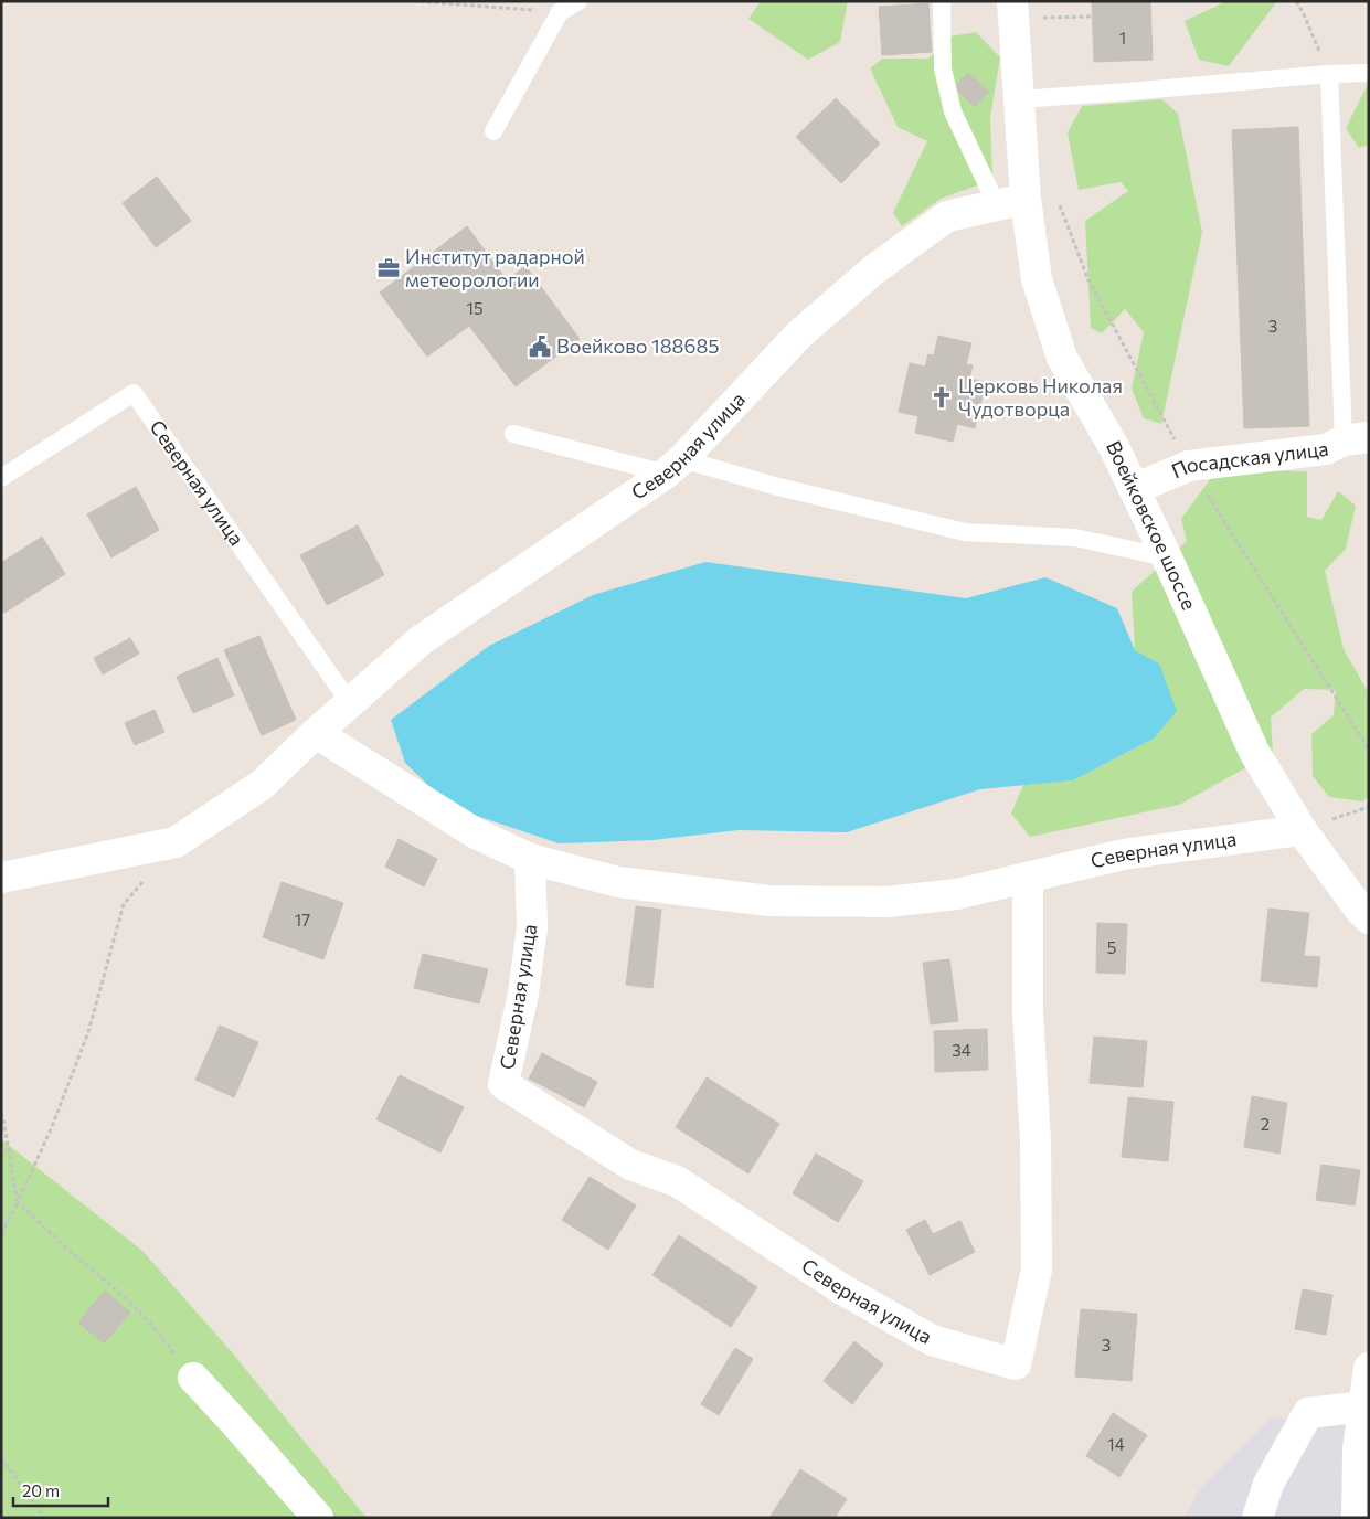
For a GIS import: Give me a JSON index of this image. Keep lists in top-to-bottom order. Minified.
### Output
{"streets":{"street":["Северная улица","Посадская улица","Воейковское шоссе"]},"crossings":[["Северная улица","Воейковское шоссе"],["Посадская улица","Воейковское шоссе"]],"places":{"office":["Институт радарной метеорологии"],"public building":["Воейково 188685"],"church":["Церковь Николая Чудотворца"]},"house_numbers":["1","15","3","17","5","34","2","3","14"],"scale_bar":"20 m"}
